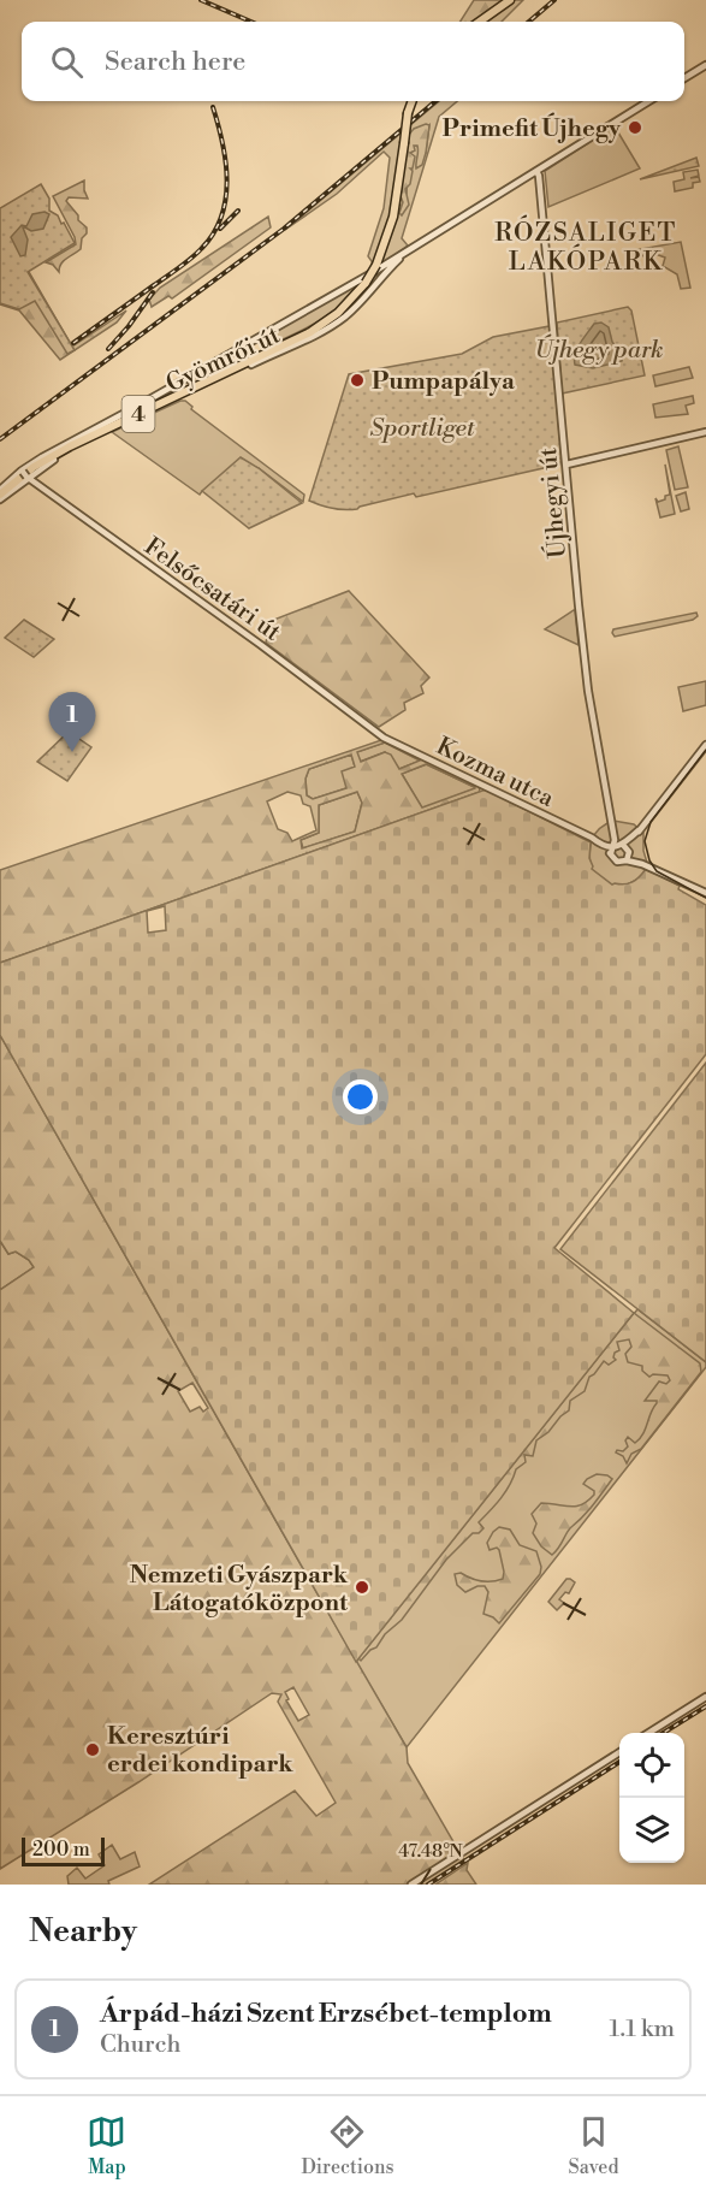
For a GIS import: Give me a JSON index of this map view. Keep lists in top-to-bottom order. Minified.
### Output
{"streets":{"main road":["4"],"street":["Gyömrői út","Újhegyi út","Felsőcsatári út","Kozma utca"]},"crossings":[["Gyömrői út","4"],["Gyömrői út","Újhegyi út"],["Gyömrői út","Felsőcsatári út"],["Újhegyi út","Kozma utca"],["Felsőcsatári út","Kozma utca"]],"districts":["RÓZSALIGET LAKÓPARK"],"parks":["Újhegy park","Sportliget"],"places":["Primefit Újhegy","Pumpapálya","Nemzeti Gyászpark Látogatóközpont","Keresztúri erdei kondipark"],"scale_bar":"200 m","page":{"search":"Search here","pins":"1","scale":"200 m","heading":"Nearby","list":[{"mark":"1","name":"Árpád-házi Szent Erzsébet-templom","note":"Church","value":"1.1 km"}],"nav":["Map","Directions","Saved"]},"coordinates":["47.48°N"]}
